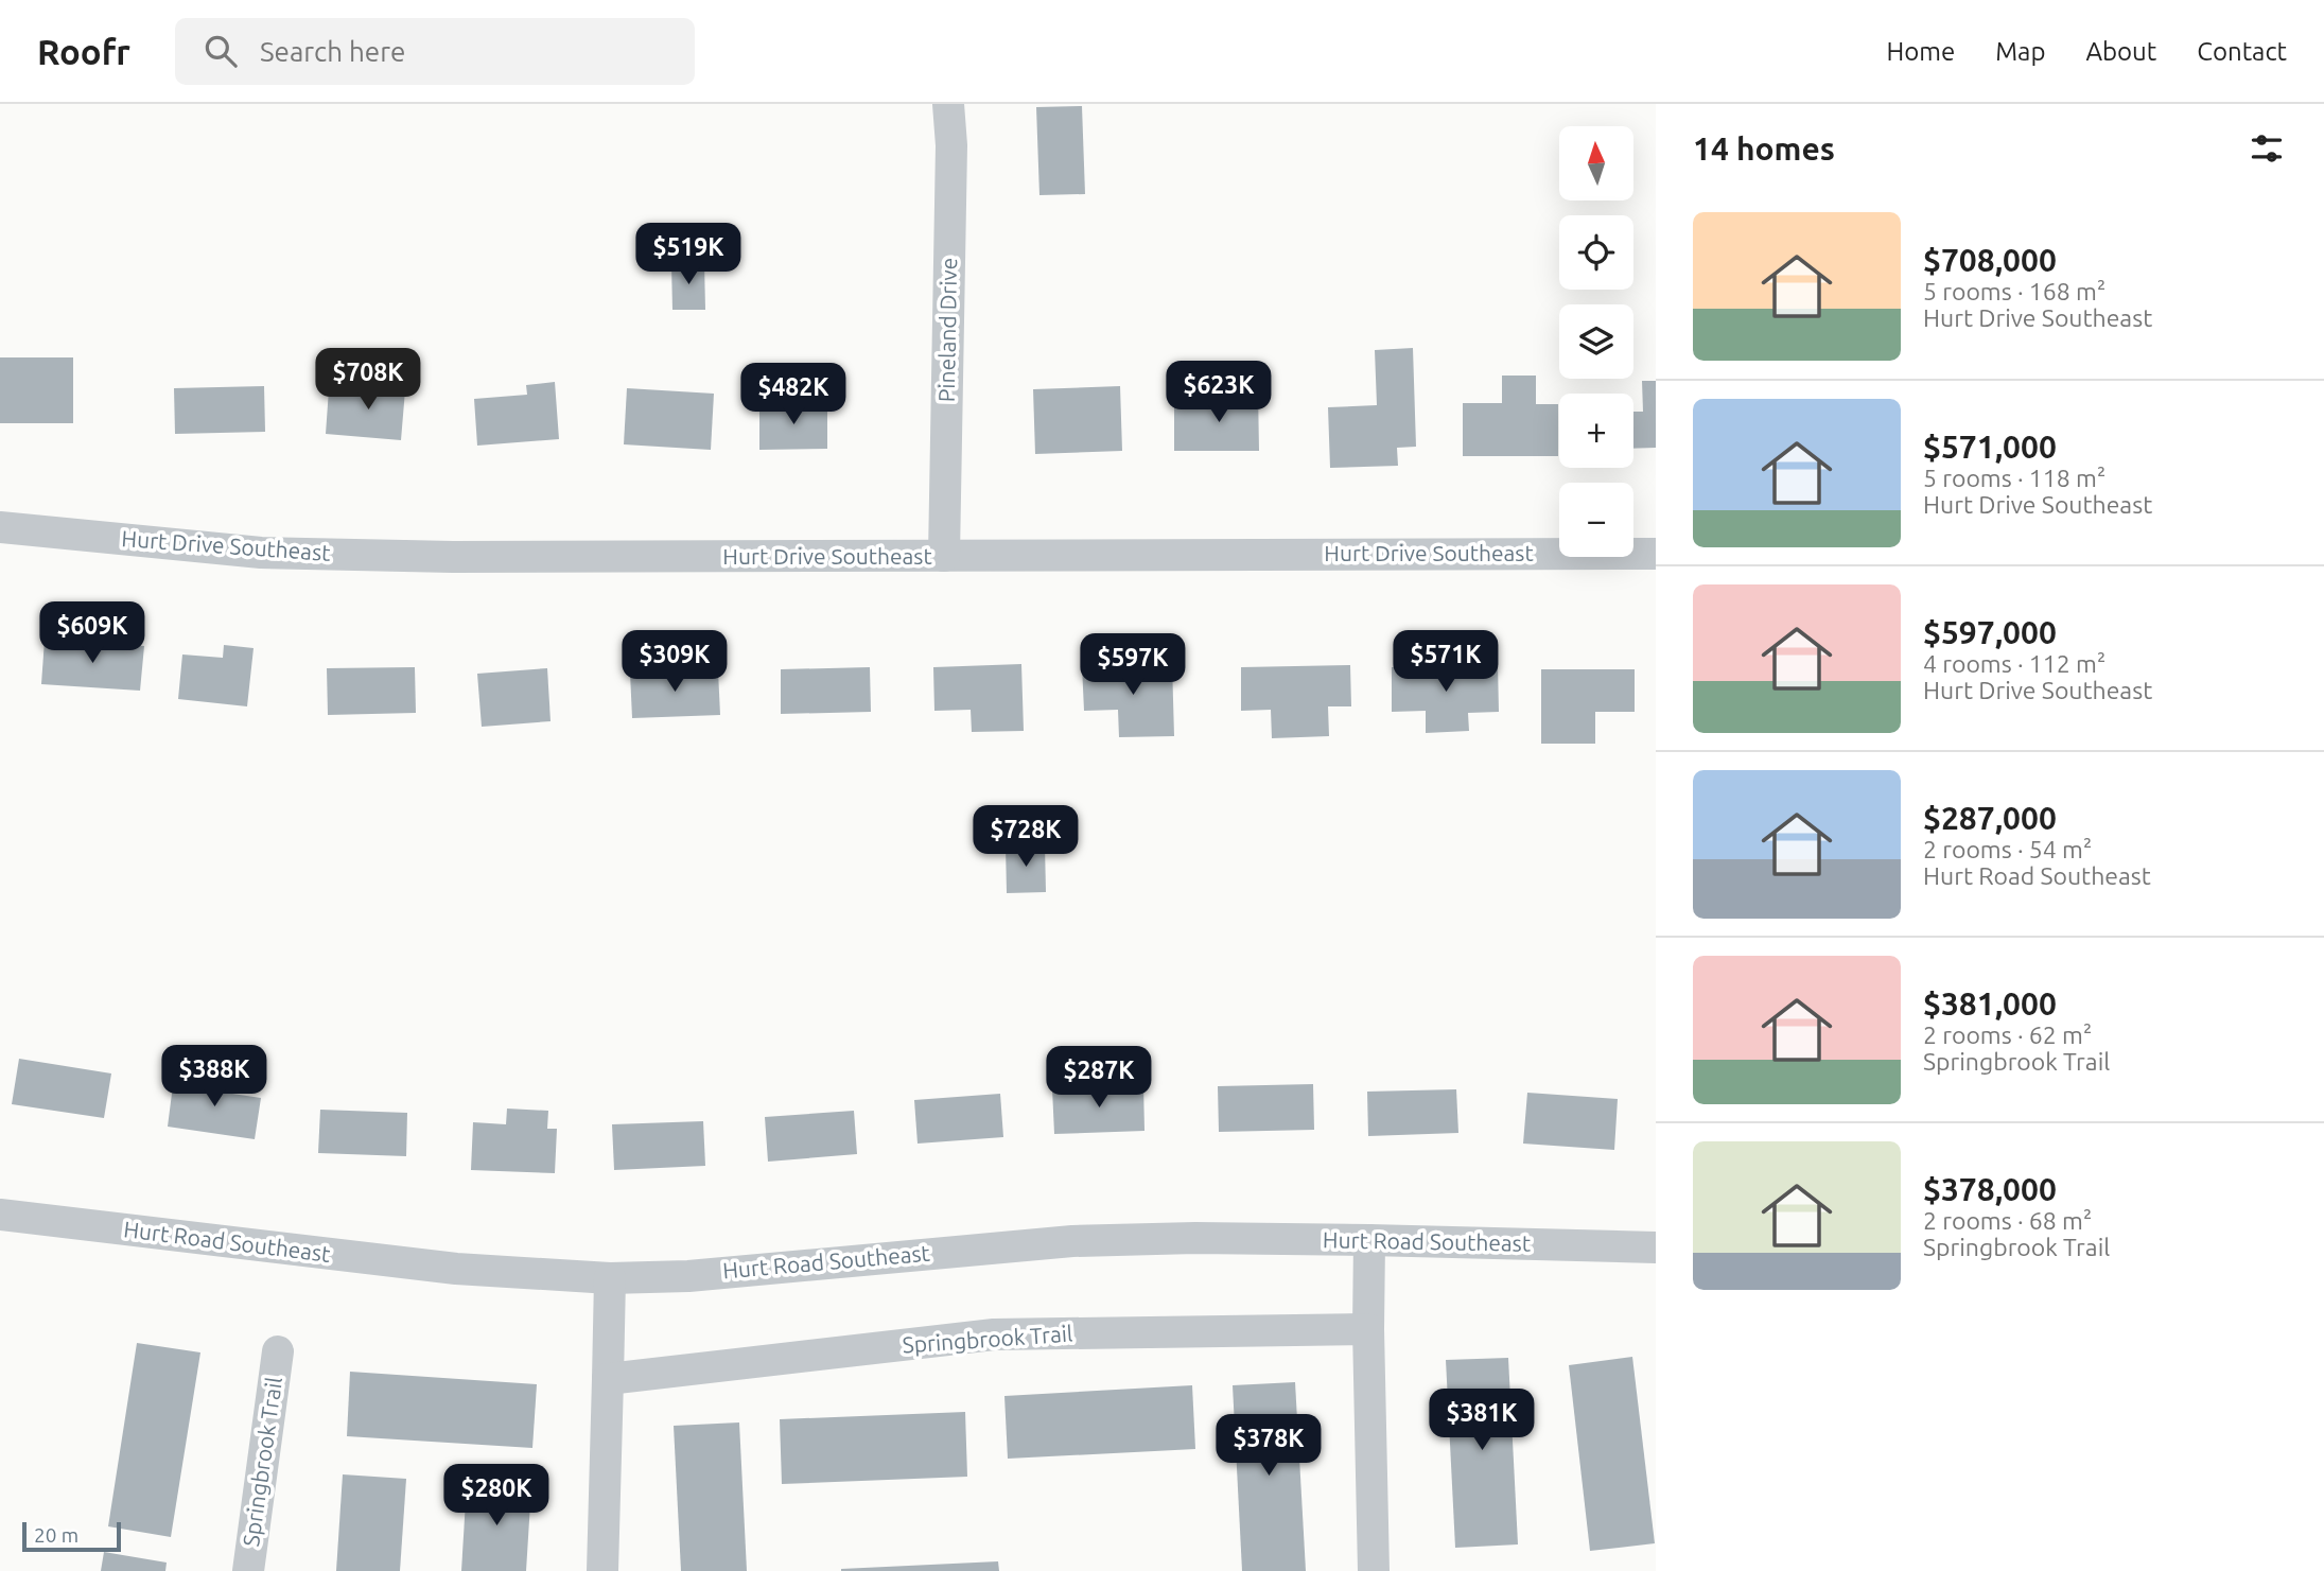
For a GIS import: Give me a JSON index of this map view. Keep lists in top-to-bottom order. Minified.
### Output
{"streets":{"street":["Pineland Drive","Hurt Drive Southeast","Hurt Road Southeast","Springbrook Trail"]},"crossings":[["Pineland Drive","Hurt Drive Southeast"]],"scale_bar":"20 m","north":"top","page":{"header":"Roofr","search":"Search here","nav":["Home","Map","About","Contact"],"heading":"14 homes","map_buttons":["+","−"],"list":[{"name":"$708,000","note":"5 rooms · 168 m² · Hurt Drive Southeast"},{"name":"$571,000","note":"5 rooms · 118 m² · Hurt Drive Southeast"},{"name":"$597,000","note":"4 rooms · 112 m² · Hurt Drive Southeast"},{"name":"$287,000","note":"2 rooms · 54 m² · Hurt Road Southeast"},{"name":"$381,000","note":"2 rooms · 62 m² · Springbrook Trail"},{"name":"$378,000","note":"2 rooms · 68 m² · Springbrook Trail"}],"price":["$519K","$708K","$623K","$482K","$609K","$309K","$571K","$597K","$728K","$388K","$287K","$381K","$378K","$280K"],"scale":"20 m"}}
